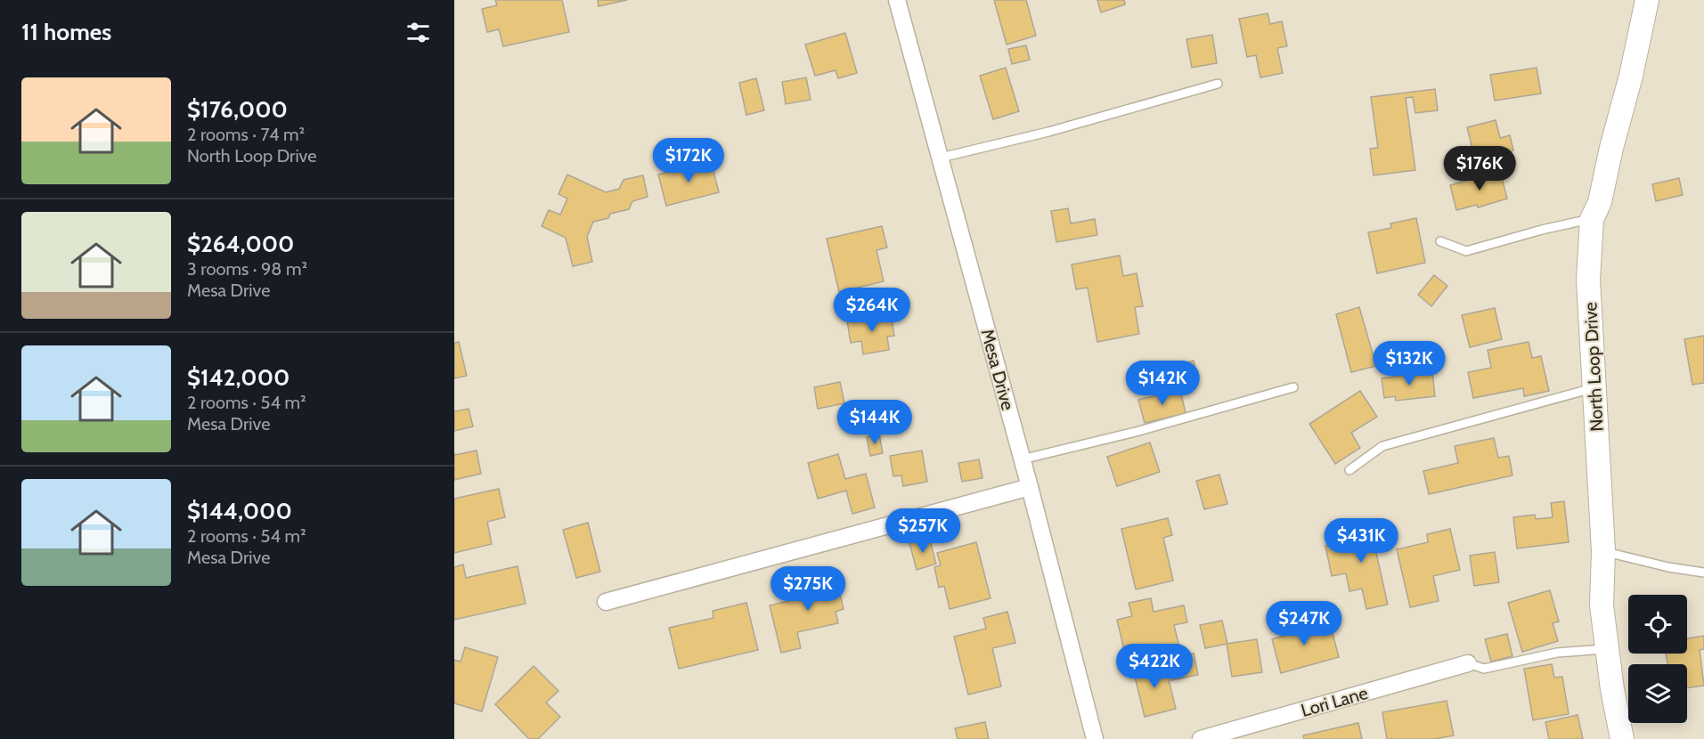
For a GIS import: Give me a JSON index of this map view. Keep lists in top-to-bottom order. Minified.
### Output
{"streets":{"street":["North Loop Drive","Mesa Drive","Lori Lane"]},"page":{"heading":"11 homes","list":[{"name":"$176,000","note":"2 rooms · 74 m² · North Loop Drive"},{"name":"$264,000","note":"3 rooms · 98 m² · Mesa Drive"},{"name":"$142,000","note":"2 rooms · 54 m² · Mesa Drive"},{"name":"$144,000","note":"2 rooms · 54 m² · Mesa Drive"}],"price":["$172K","$176K","$264K","$132K","$142K","$144K","$257K","$431K","$275K","$247K","$422K"]}}
